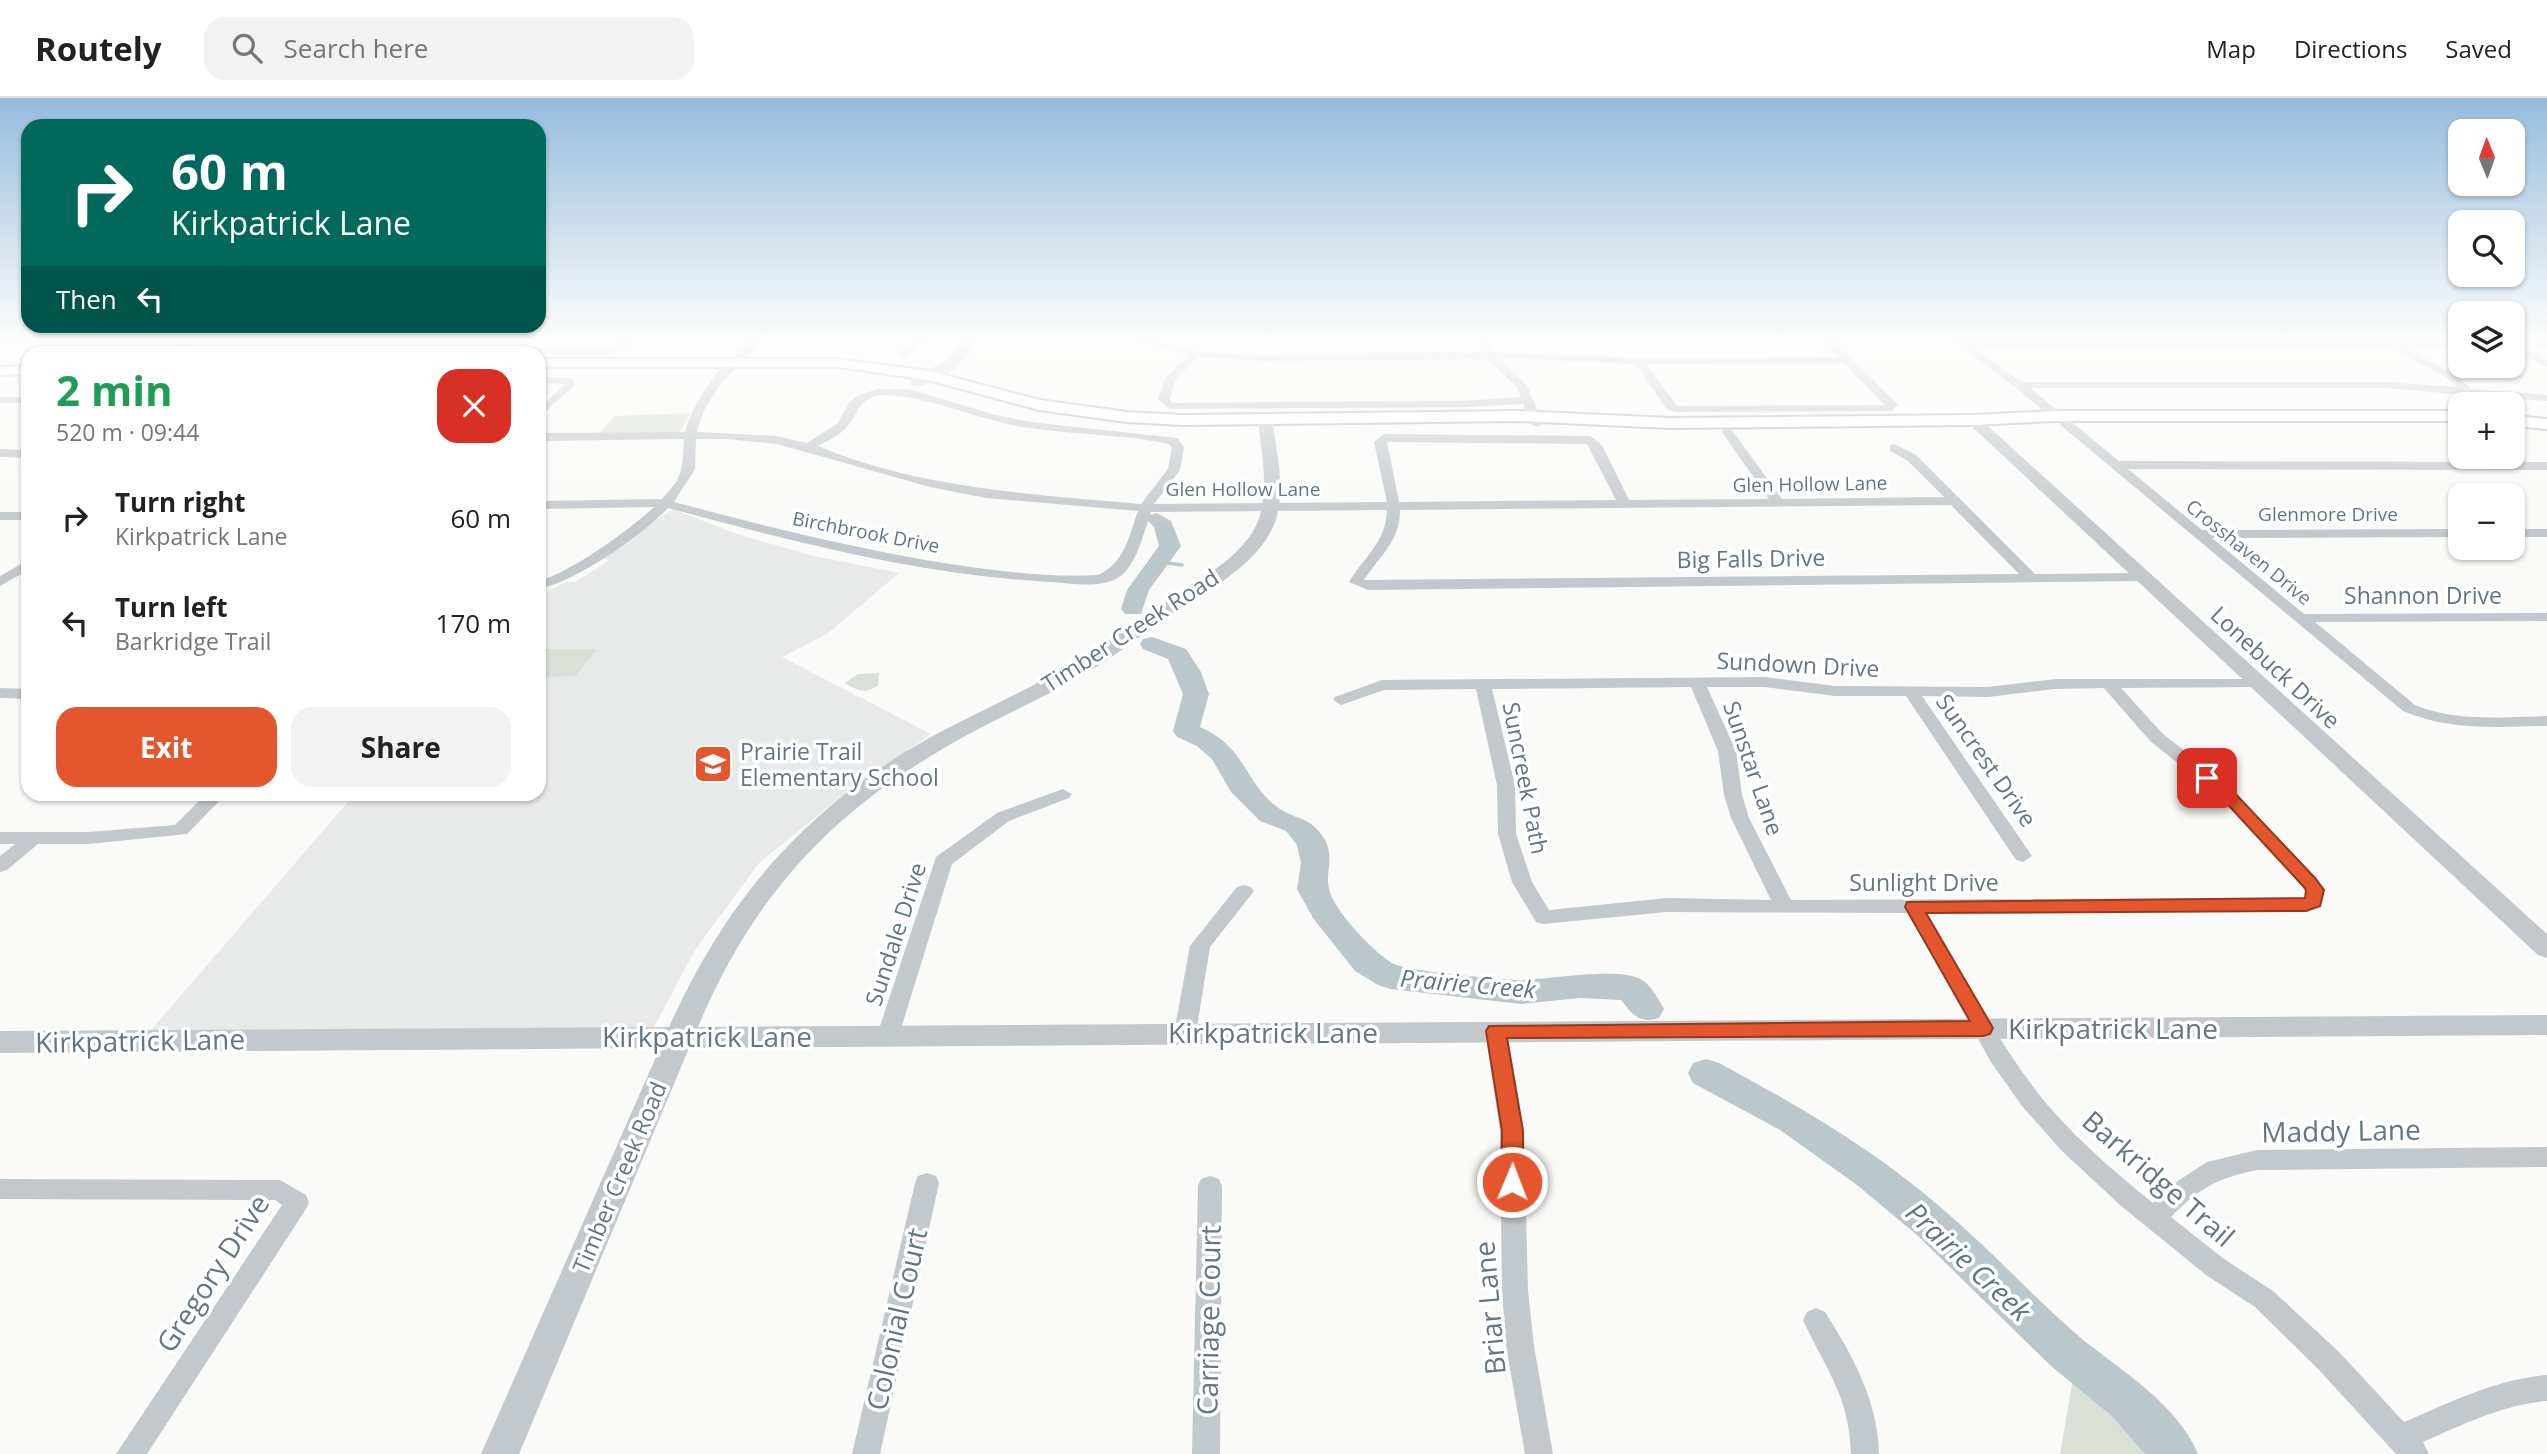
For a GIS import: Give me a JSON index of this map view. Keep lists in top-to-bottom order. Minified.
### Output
{"streets":{"street":["Glen Hollow Lane","Glenmore Drive","Birchbrook Drive","Crosshaven Drive","Big Falls Drive","Shannon Drive","Timber Creek Road","Sundown Drive","Lonebuck Drive","Suncrest Drive","Sunstar Lane","Suncreek Path","Sunlight Drive","Sundale Drive","Kirkpatrick Lane","Maddy Lane","Barkridge Trail","Gregory Drive","Briar Lane","Colonial Court","Carriage Court"]},"crossings":[["Glen Hollow Lane","Birchbrook Drive"],["Glen Hollow Lane","Big Falls Drive"],["Glen Hollow Lane","Timber Creek Road"],["Glenmore Drive","Crosshaven Drive"],["Crosshaven Drive","Shannon Drive"],["Big Falls Drive","Lonebuck Drive"],["Timber Creek Road","Kirkpatrick Lane"],["Sundown Drive","Lonebuck Drive"],["Sundown Drive","Suncrest Drive"],["Sundown Drive","Sunstar Lane"],["Sundown Drive","Suncreek Path"],["Sundown Drive","Sunlight Drive"],["Sunstar Lane","Sunlight Drive"],["Suncreek Path","Sunlight Drive"],["Sunlight Drive","Barkridge Trail"],["Sundale Drive","Kirkpatrick Lane"],["Kirkpatrick Lane","Barkridge Trail"],["Kirkpatrick Lane","Briar Lane"],["Maddy Lane","Barkridge Trail"]],"water":["Prairie Creek"],"places":{"school or university":["Prairie Trail Elementary School"]},"north":"top","page":{"header":"Routely","search":"Search here","nav":["Map","Directions","Saved"],"map_buttons":["+","−"],"turn":["60 m","Kirkpatrick Lane"],"then":"Then","heading":["2 min","520 m · 09:44"],"list":[{"name":"Turn right","note":"Kirkpatrick Lane","value":"60 m"},{"name":"Turn left","note":"Barkridge Trail","value":"170 m"}],"buttons":["Exit","Share"]}}
